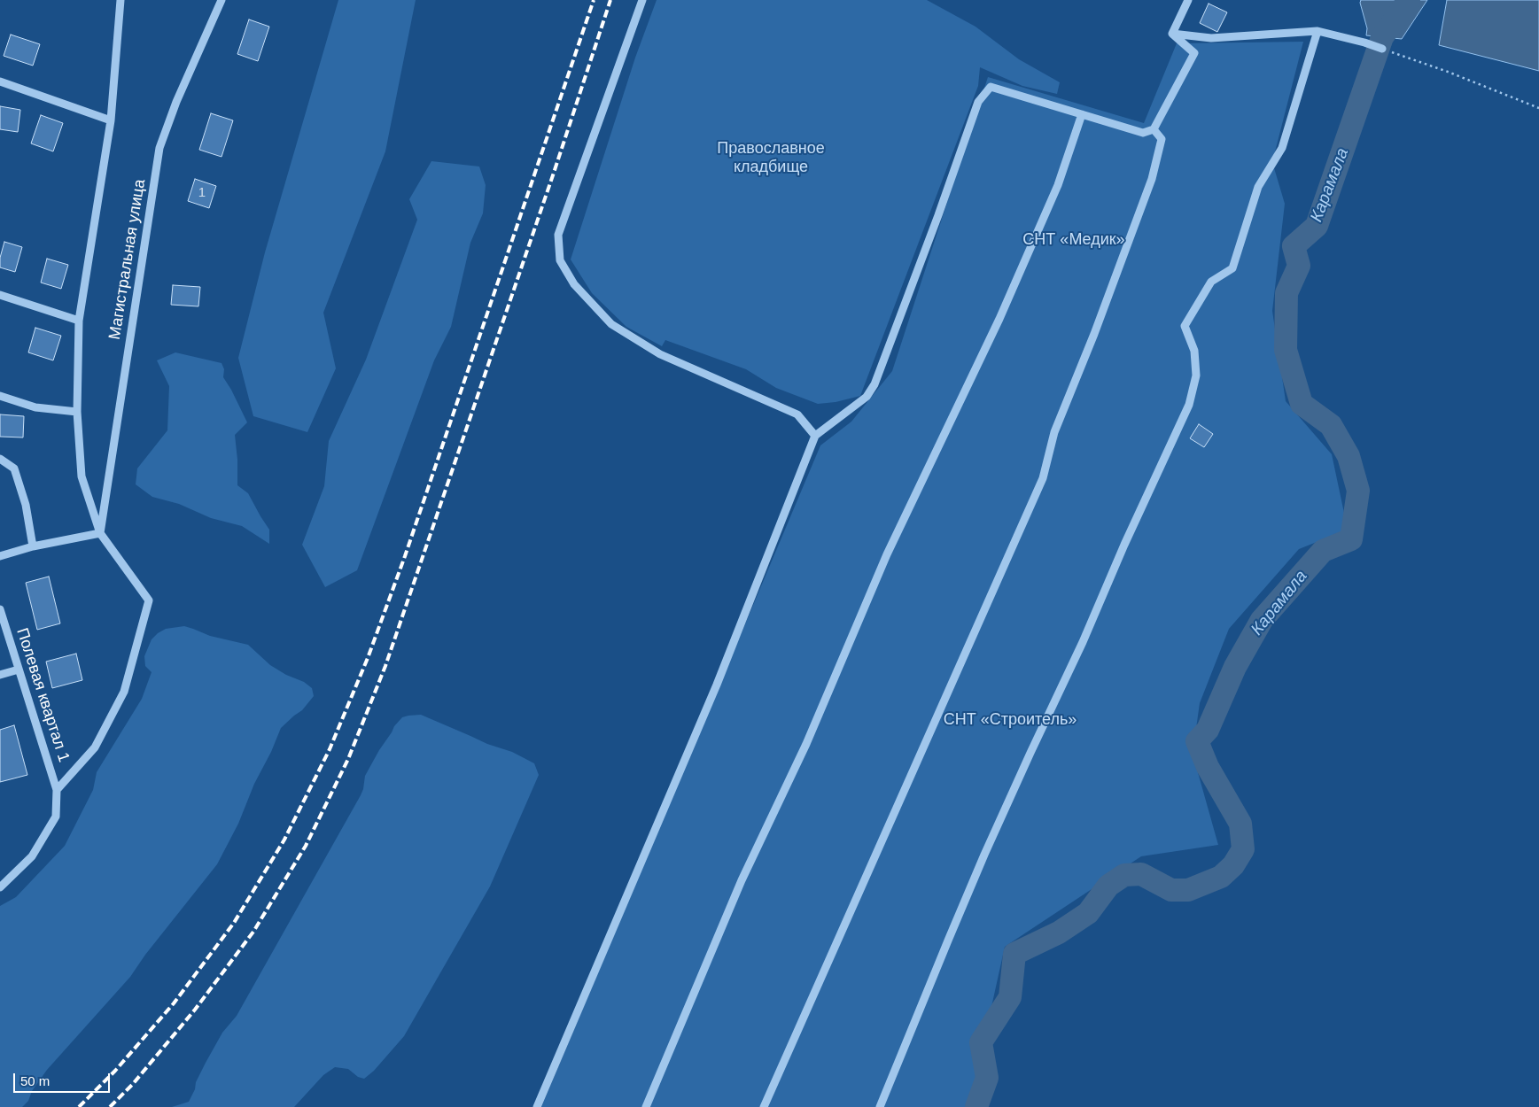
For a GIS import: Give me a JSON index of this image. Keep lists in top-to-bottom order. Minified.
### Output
{"streets":{"street":["Магистральная улица","Полевая квартал 1"]},"water":["Карамала"],"parks":["Православное кладбище","СНТ «Медик»","СНТ «Строитель»"],"house_numbers":["1"],"scale_bar":"50 m"}
